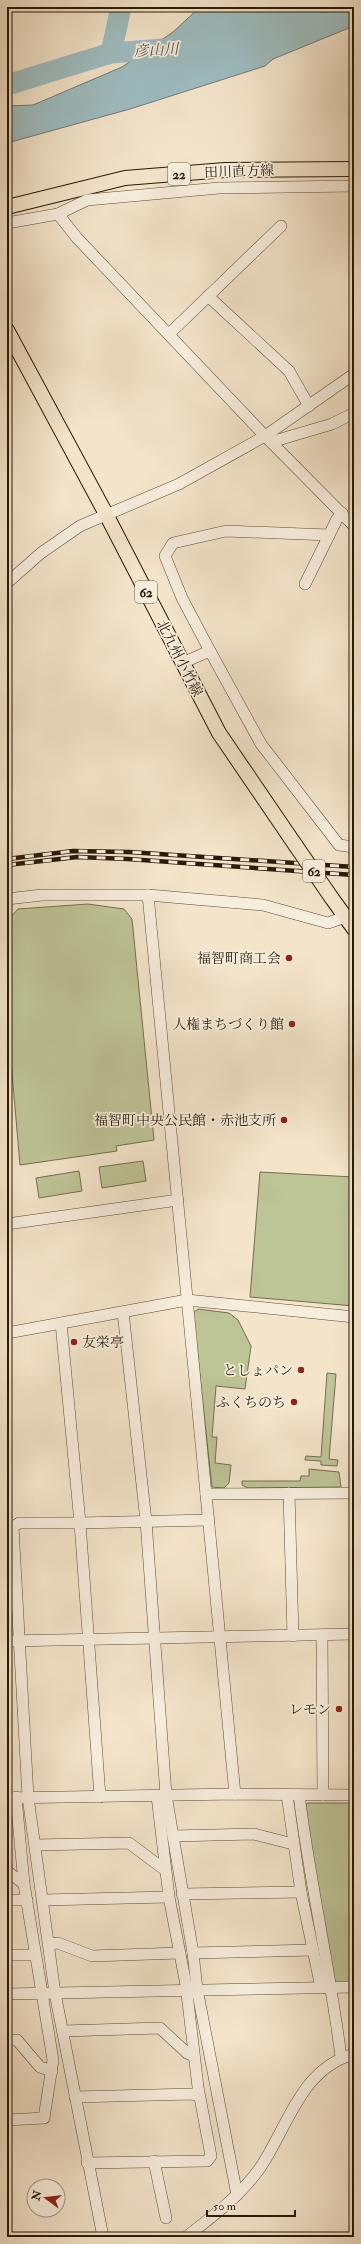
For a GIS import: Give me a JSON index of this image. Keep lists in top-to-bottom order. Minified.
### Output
{"streets":{"main road":["田川直方線","22","62","北九州小竹線"]},"water":["彦山川"],"places":["福智町商工会","人権まちづくり館","福智町中央公民館・赤池支所","友栄亭","としょパン","ふくちのち","レモン"],"scale_bar":"50 m","north":"left"}
